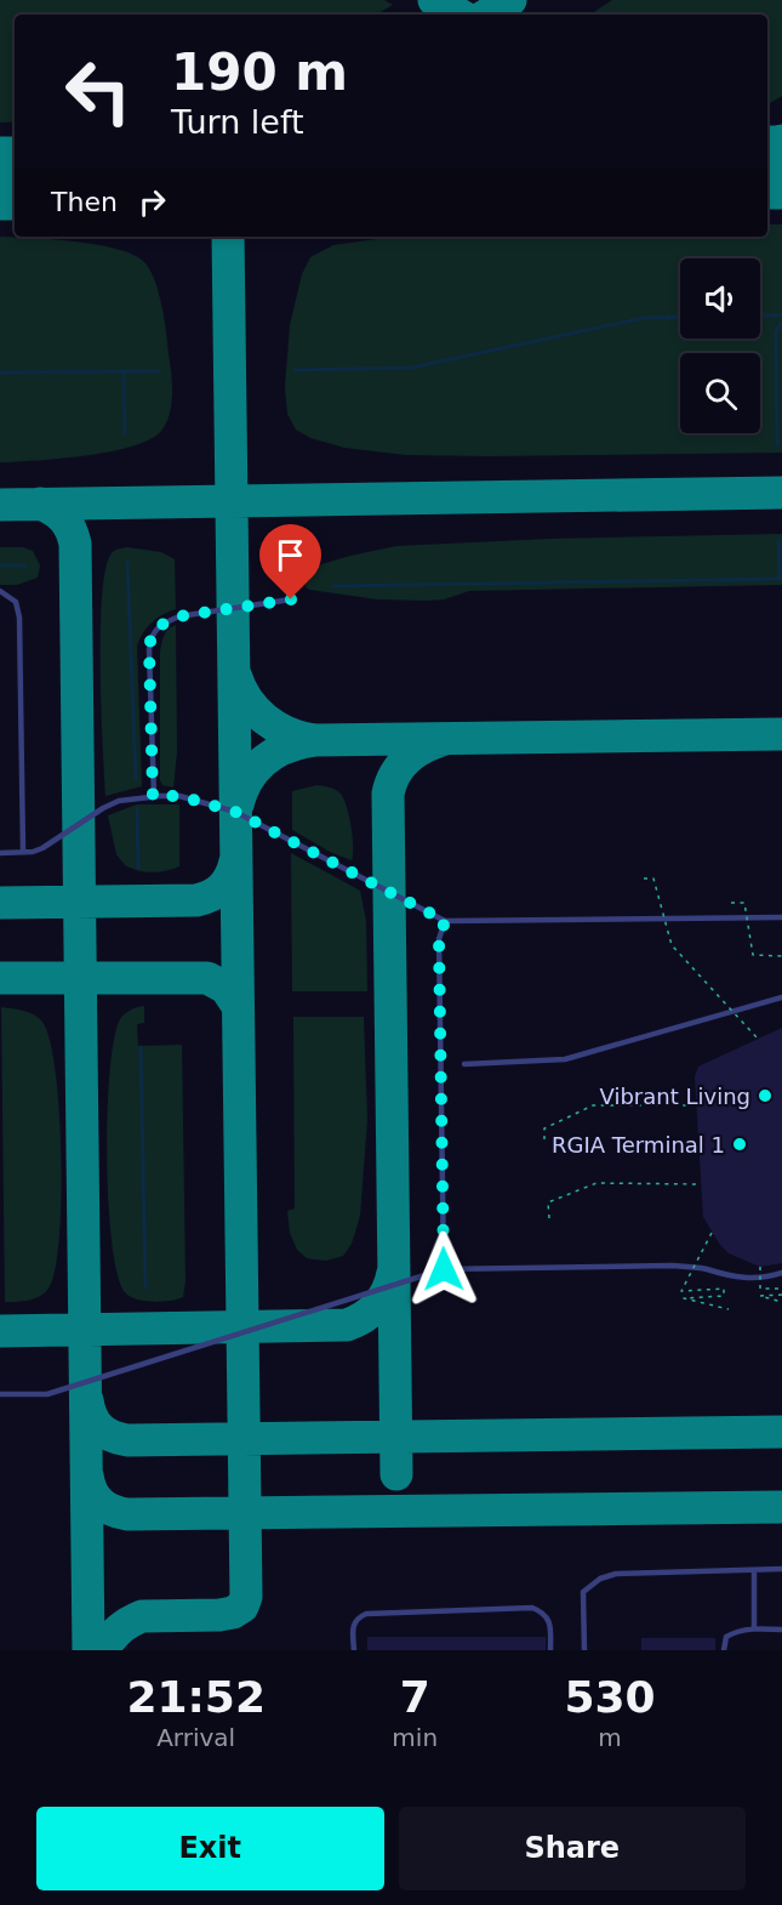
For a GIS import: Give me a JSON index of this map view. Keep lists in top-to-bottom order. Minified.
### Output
{"places":["Vibrant Living","RGIA Terminal 1"],"page":{"turn":["190 m","Turn left"],"then":"Then","eta":["21:52","Arrival","7","min","530","m"],"buttons":["Exit","Share"]}}
